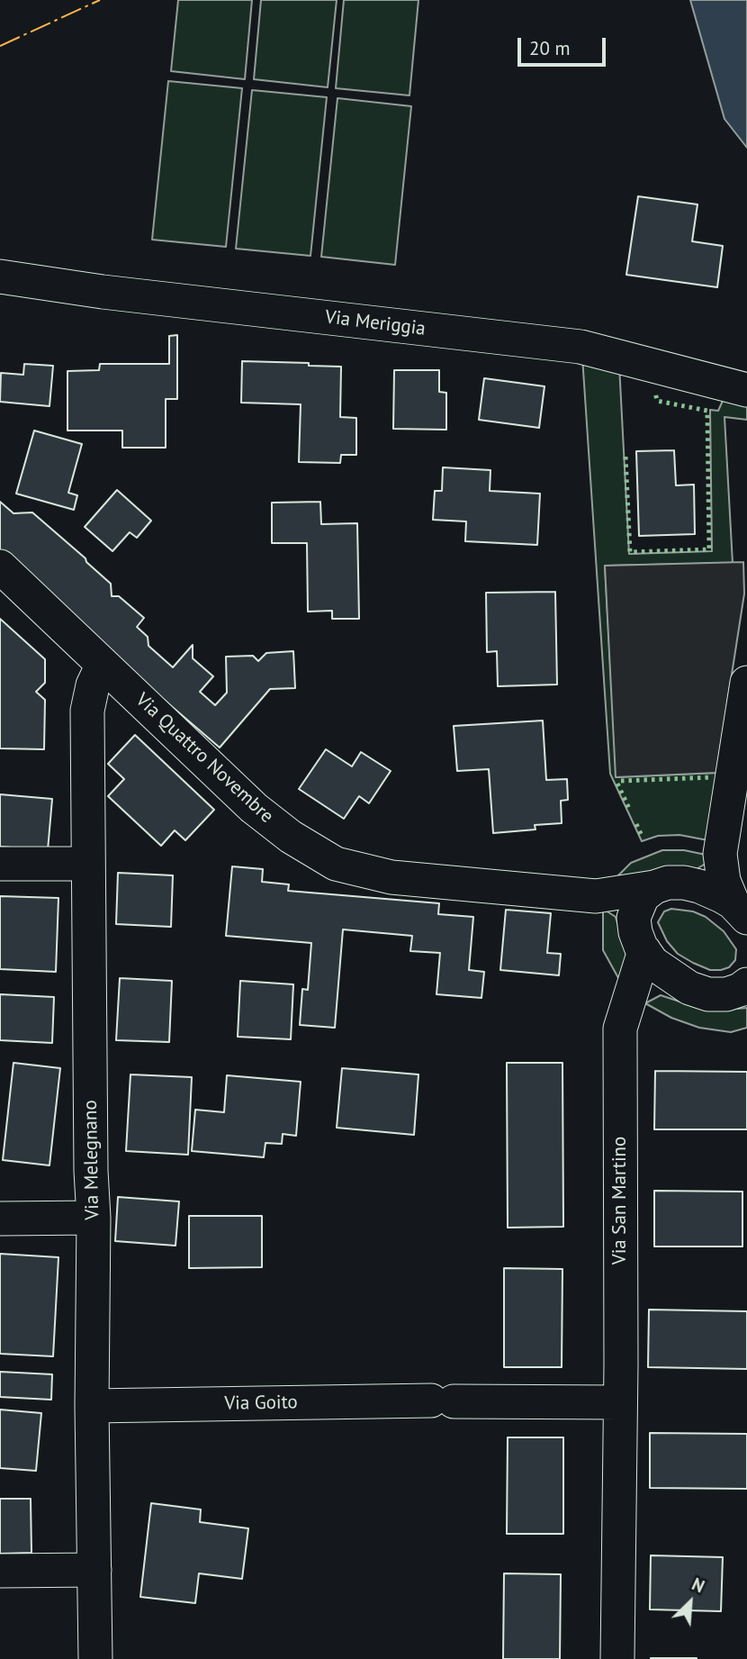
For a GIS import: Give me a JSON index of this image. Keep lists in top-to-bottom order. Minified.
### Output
{"streets":{"street":["Via Meriggia","Via Quattro Novembre","Via Melegnano","Via San Martino","Via Goito"]},"crossings":[["Via Quattro Novembre","Via Melegnano"],["Via Melegnano","Via Goito"],["Via San Martino","Via Goito"]],"scale_bar":"20 m","north":"top right"}
